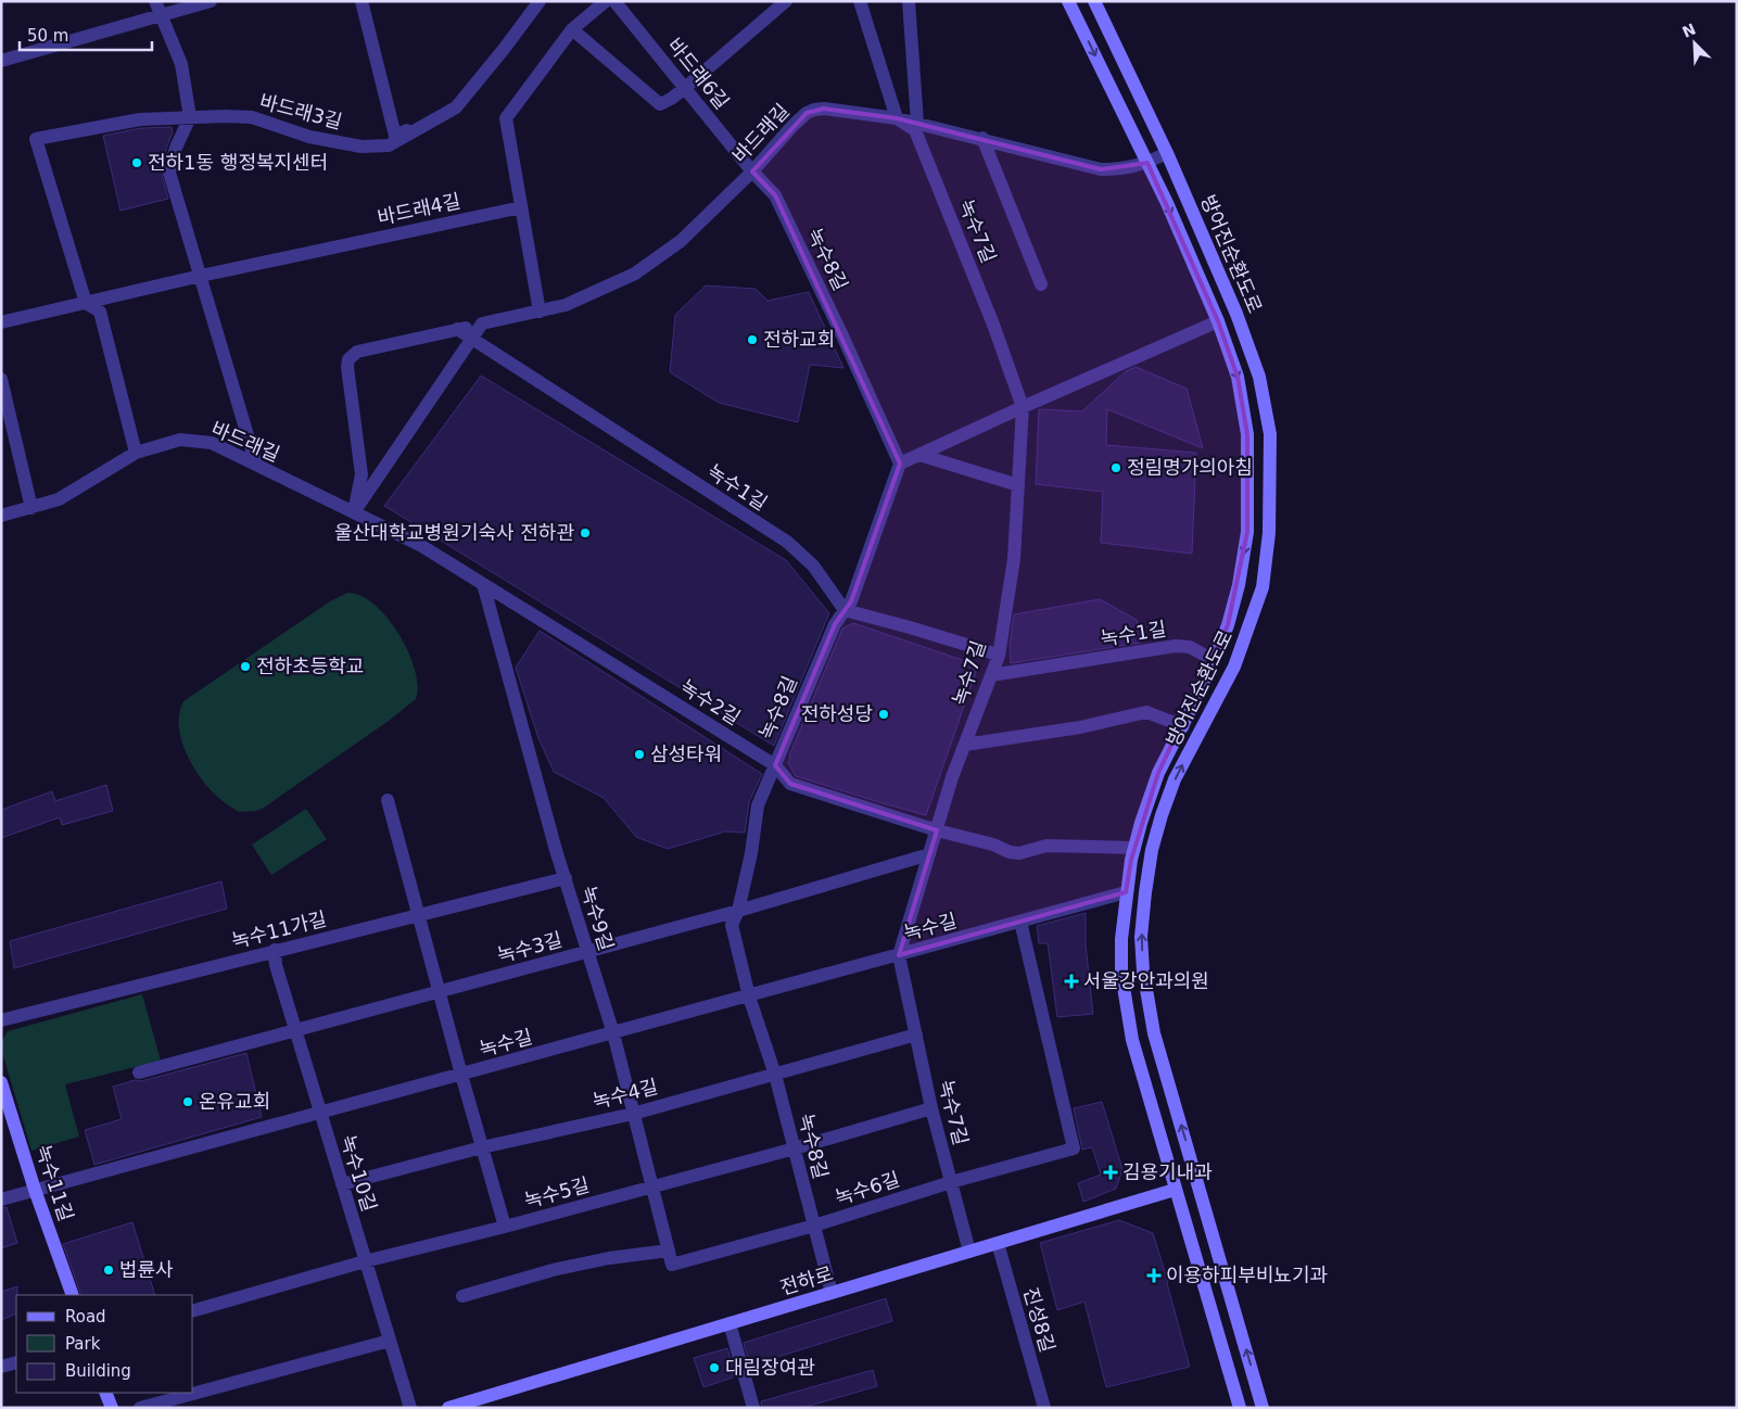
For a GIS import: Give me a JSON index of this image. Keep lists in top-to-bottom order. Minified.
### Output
{"streets":{"main road":["방어진순환도로","녹수11길","전하로"],"street":["바드래6길","바드래3길","바드래길","바드래4길","녹수7길","녹수8길","녹수1길","녹수2길","녹수9길","녹수길","녹수11가길","녹수3길","녹수4길","녹수10길","녹수6길","녹수5길","진성8길"]},"crossings":[["바드래6길","바드래길"],["바드래6길","녹수8길"],["바드래길","녹수7길"],["바드래길","방어진순환도로"],["바드래길","녹수8길"],["바드래길","녹수1길"],["바드래길","녹수2길"],["녹수7길","녹수1길"],["녹수7길","녹수2길"],["녹수7길","녹수길"],["녹수7길","녹수3길"],["녹수7길","녹수4길"],["녹수7길","녹수6길"],["녹수7길","녹수5길"],["녹수7길","전하로"],["방어진순환도로","녹수1길"],["방어진순환도로","녹수2길"],["방어진순환도로","녹수길"],["방어진순환도로","전하로"],["녹수8길","녹수1길"],["녹수8길","녹수2길"],["녹수8길","녹수길"],["녹수8길","녹수3길"],["녹수8길","녹수4길"],["녹수8길","녹수6길"],["녹수8길","녹수5길"],["녹수8길","전하로"],["녹수2길","녹수9길"],["녹수9길","녹수길"],["녹수9길","녹수11가길"],["녹수9길","녹수3길"],["녹수9길","녹수4길"],["녹수9길","녹수6길"],["녹수9길","녹수5길"],["녹수길","녹수10길"],["녹수길","녹수11길"],["녹수길","녹수6길"],["녹수11가길","녹수10길"],["녹수3길","녹수10길"],["녹수4길","녹수10길"],["녹수10길","녹수5길"],["전하로","진성8길"]],"places":{"other":["전하1동 행정복지센터","전하교회","정림명가의아침","울산대학교병원기숙사 전하관","전하초등학교","전하성당","삼성타워","온유교회","법륜사","대림장여관"],"health":["서울강안과의원","김용기내과","이용하피부비뇨기과"]},"legend":["Road","Park","Building"],"scale_bar":"50 m","north":"top left"}
